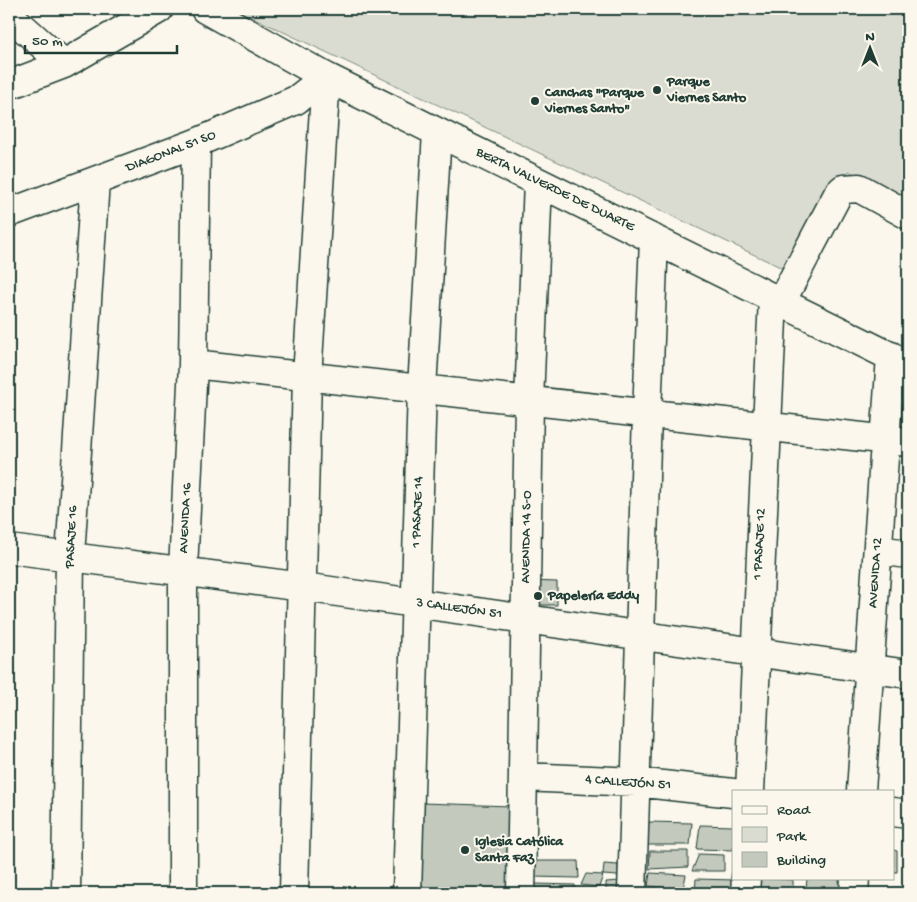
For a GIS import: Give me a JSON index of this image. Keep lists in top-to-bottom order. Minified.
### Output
{"streets":{"street":["DIAGONAL 51 SO","BERTA VALVERDE DE DUARTE","1 PASAJE 14","AVENIDA 16","PASAJE 16","AVENIDA 14 S-O","1 PASAJE 12","AVENIDA 12","3 CALLEJÓN 51","4 CALLEJÓN 51"]},"crossings":[["DIAGONAL 51 SO","BERTA VALVERDE DE DUARTE"],["DIAGONAL 51 SO","AVENIDA 16"],["DIAGONAL 51 SO","PASAJE 16"],["BERTA VALVERDE DE DUARTE","1 PASAJE 14"],["BERTA VALVERDE DE DUARTE","AVENIDA 14 S-O"],["BERTA VALVERDE DE DUARTE","1 PASAJE 12"],["BERTA VALVERDE DE DUARTE","AVENIDA 12"],["1 PASAJE 14","3 CALLEJÓN 51"],["AVENIDA 16","3 CALLEJÓN 51"],["PASAJE 16","3 CALLEJÓN 51"],["AVENIDA 14 S-O","3 CALLEJÓN 51"],["AVENIDA 14 S-O","4 CALLEJÓN 51"],["1 PASAJE 12","3 CALLEJÓN 51"],["AVENIDA 12","3 CALLEJÓN 51"]],"places":["Parque Viernes Santo","Canchas \"Parque Viernes Santo\"","Papelería Eddy","Iglesia Católica Santa Faz"],"legend":["Road","Park","Building"],"scale_bar":"50 m","north":"top"}
